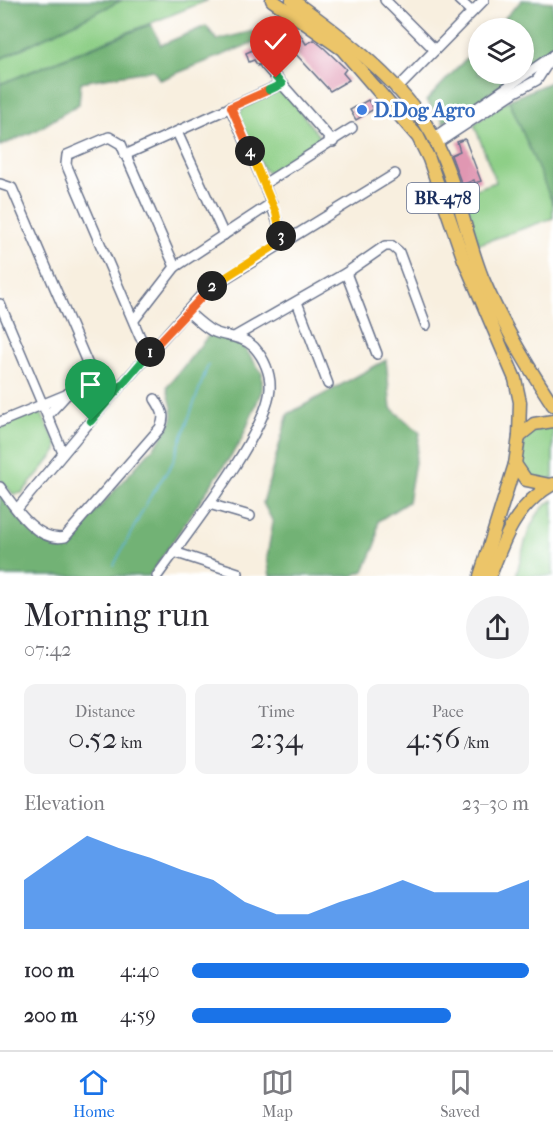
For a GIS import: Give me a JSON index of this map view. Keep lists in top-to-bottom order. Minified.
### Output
{"streets":{"main road":["BR-478"]},"places":["D.Dog Agro"],"page":{"pins":["4","3","2","1"],"heading":["Morning run","07:42"],"stats":[["Distance","0.52 km"],["Time","2:34"],["Pace","4:56 /km"]],"chart":["Elevation","23–30 m"],"list":[{"name":"100 m","note":"4:40"},{"name":"200 m","note":"4:59"}],"tabs":["Home","Map","Saved"]}}
